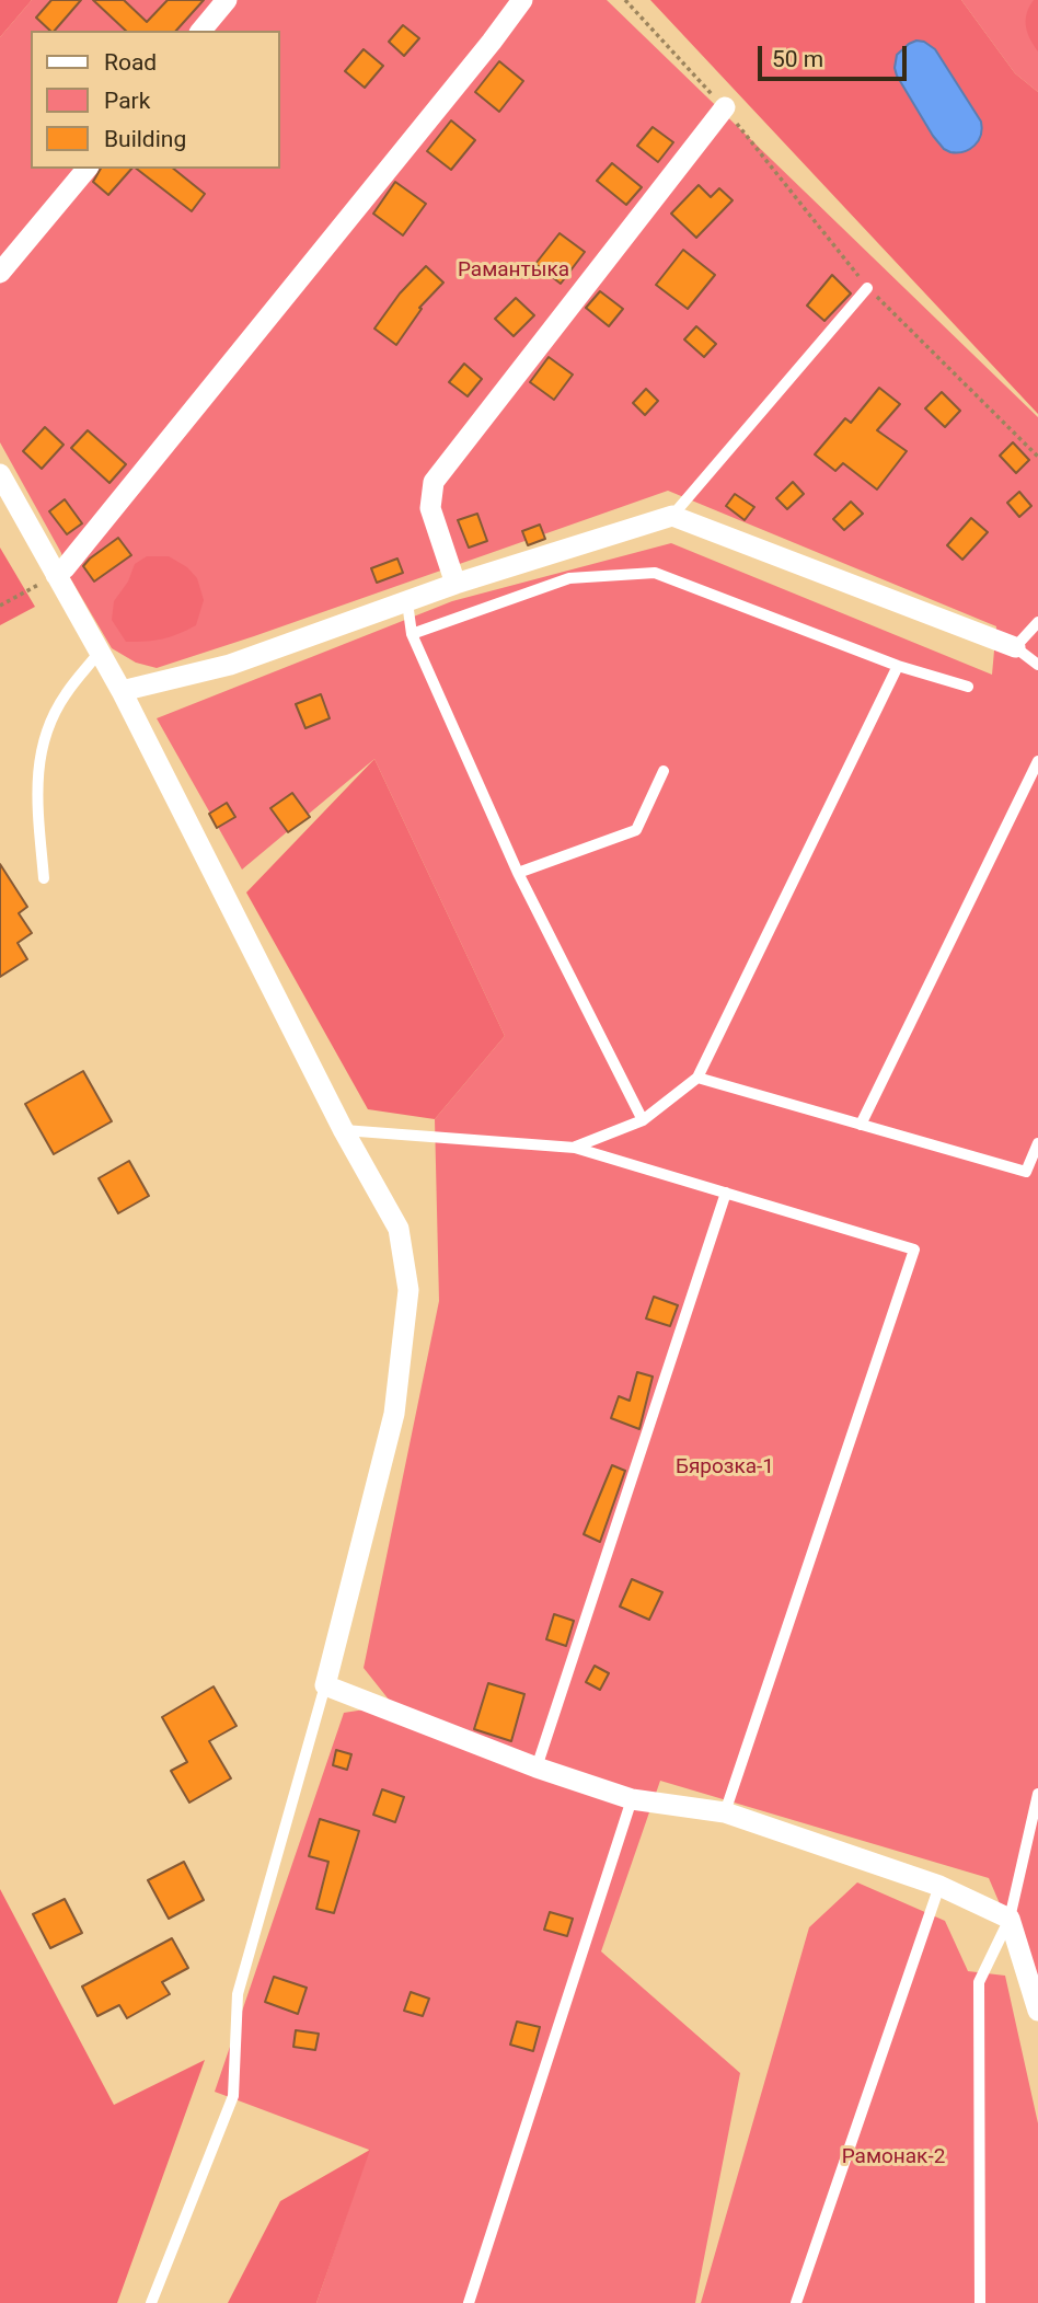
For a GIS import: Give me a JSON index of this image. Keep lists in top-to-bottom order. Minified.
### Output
{"parks":["Рамантыка","Бярозка-1","Рамонак-2"],"legend":["Road","Park","Building"],"scale_bar":"50 m"}
